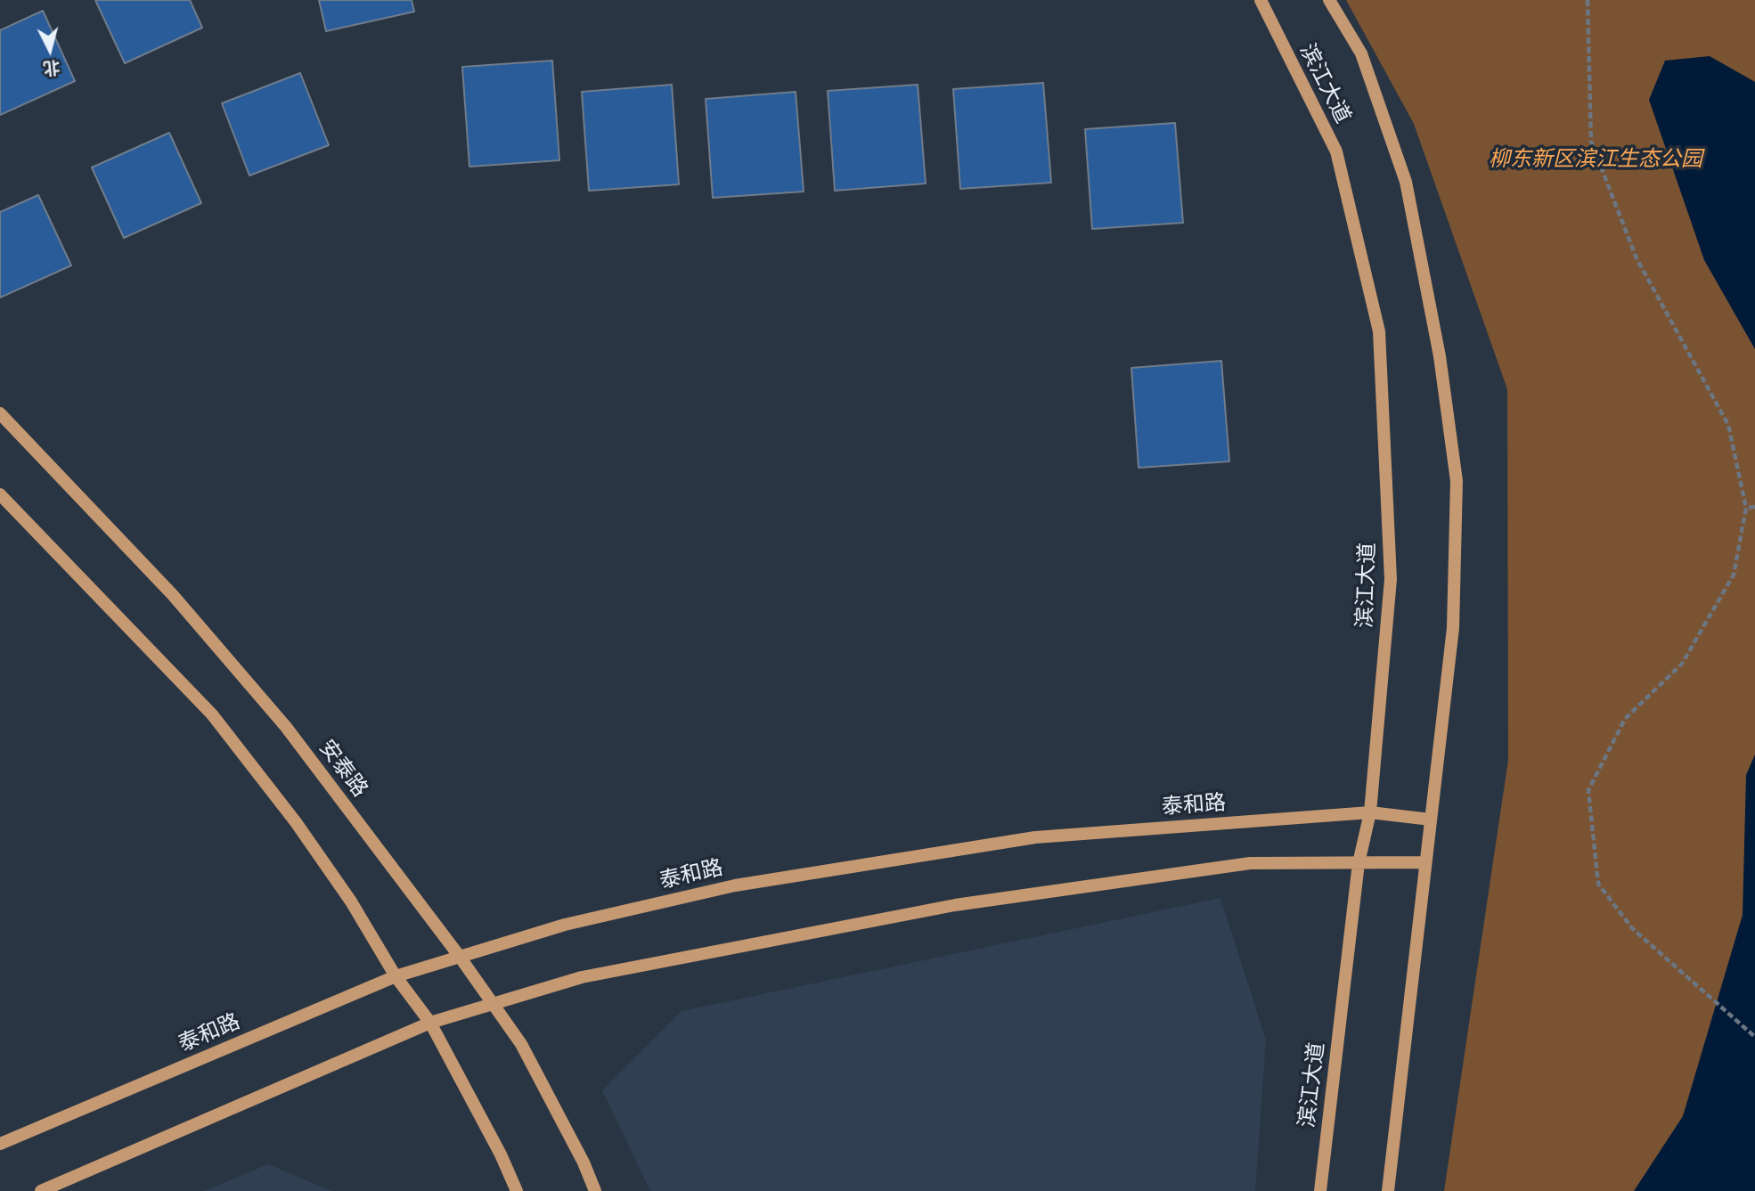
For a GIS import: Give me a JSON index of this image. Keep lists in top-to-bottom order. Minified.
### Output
{"streets":{"main road":["滨江大道","安泰路","泰和路"]},"crossings":[["滨江大道","泰和路"],["安泰路","泰和路"]],"parks":["柳东新区滨江生态公园"],"north":"bottom"}
